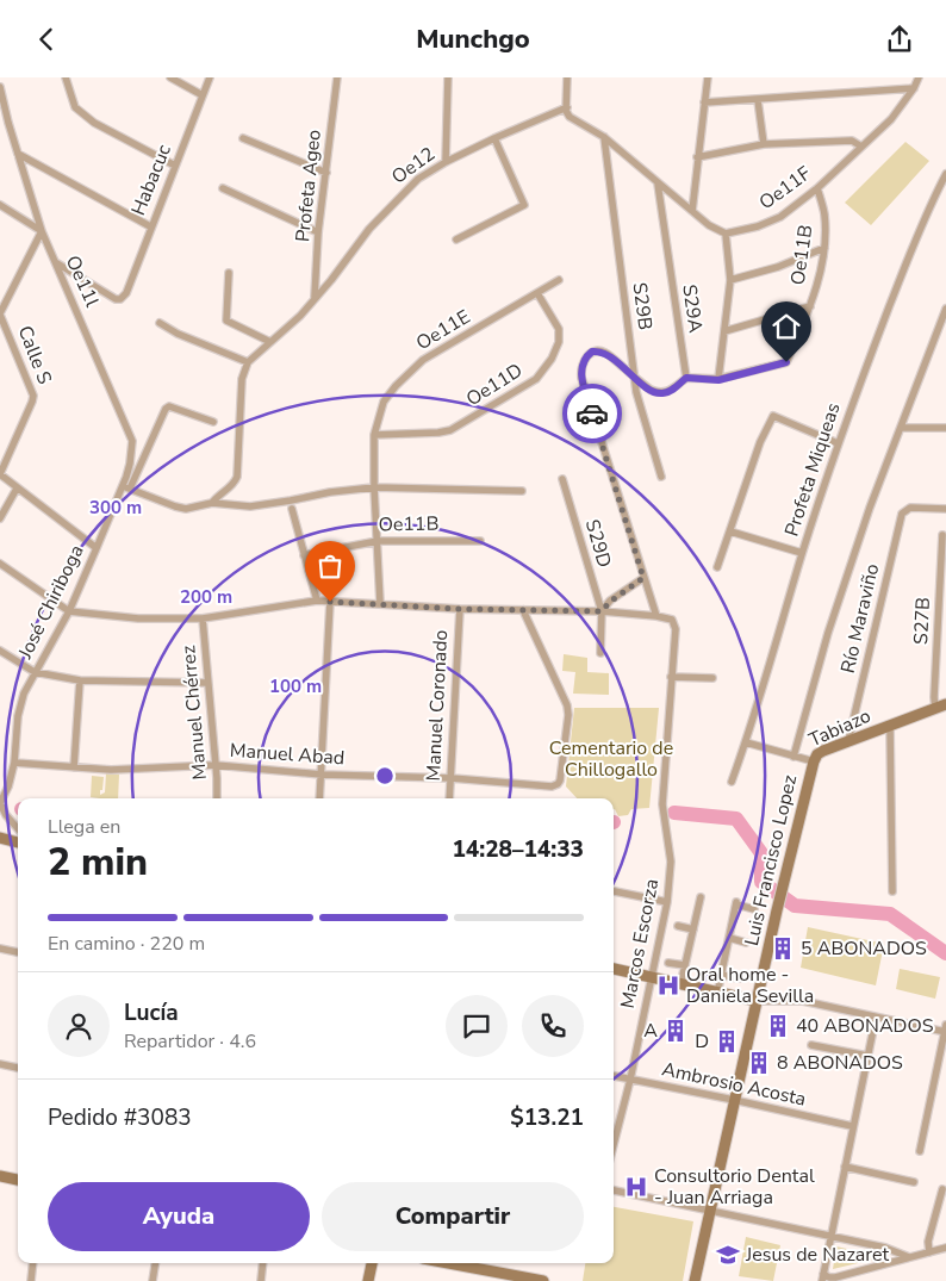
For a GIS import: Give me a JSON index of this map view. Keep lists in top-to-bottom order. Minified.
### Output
{"streets":{"street":["Oe12","Habacuc","Profeta Ageo","Oe11F","Oe11B","Oe11l","S29B","S29A","Oe11E","Calle S","Oe11D","Profeta Miqueas","S29D","José Chiriboga","Río Maraviño","S27B","Manuel Coronado","Manuel Chérrez","Tabiazo","Manuel Abad","Luis Francisco Lopez","Marcos Escorza","Ambrosio Acosta"]},"crossings":[["Oe12","Profeta Ageo"],["Habacuc","Oe11l"],["Oe11F","Oe11B"],["Oe11B","S29A"],["Oe11B","Oe11E"],["Oe11l","José Chiriboga"],["Oe11E","Oe11D"],["Profeta Miqueas","Tabiazo"],["José Chiriboga","Manuel Abad"],["Río Maraviño","Tabiazo"],["S27B","Tabiazo"],["Manuel Coronado","Manuel Abad"],["Manuel Chérrez","Manuel Abad"],["Tabiazo","Luis Francisco Lopez"],["Luis Francisco Lopez","Ambrosio Acosta"],["Marcos Escorza","Ambrosio Acosta"]],"parks":["Cementario de Chillogallo"],"places":{"building":["5 ABONADOS","40 ABONADOS","A","D","8 ABONADOS"],"hospital":["Oral home - Daniela Sevilla","Consultorio Dental - Juan Arriaga"],"school or university":["Jesus de Nazaret"]},"page":{"header":"Munchgo","heading":["2 min","Llega en","14:28–14:33"],"panel":["Lucía","Repartidor · 4.6","Pedido #3083","$13.21"],"bar":"En camino · 220 m","buttons":["Ayuda","Compartir"]},"rings":["300 m","200 m","100 m"]}
